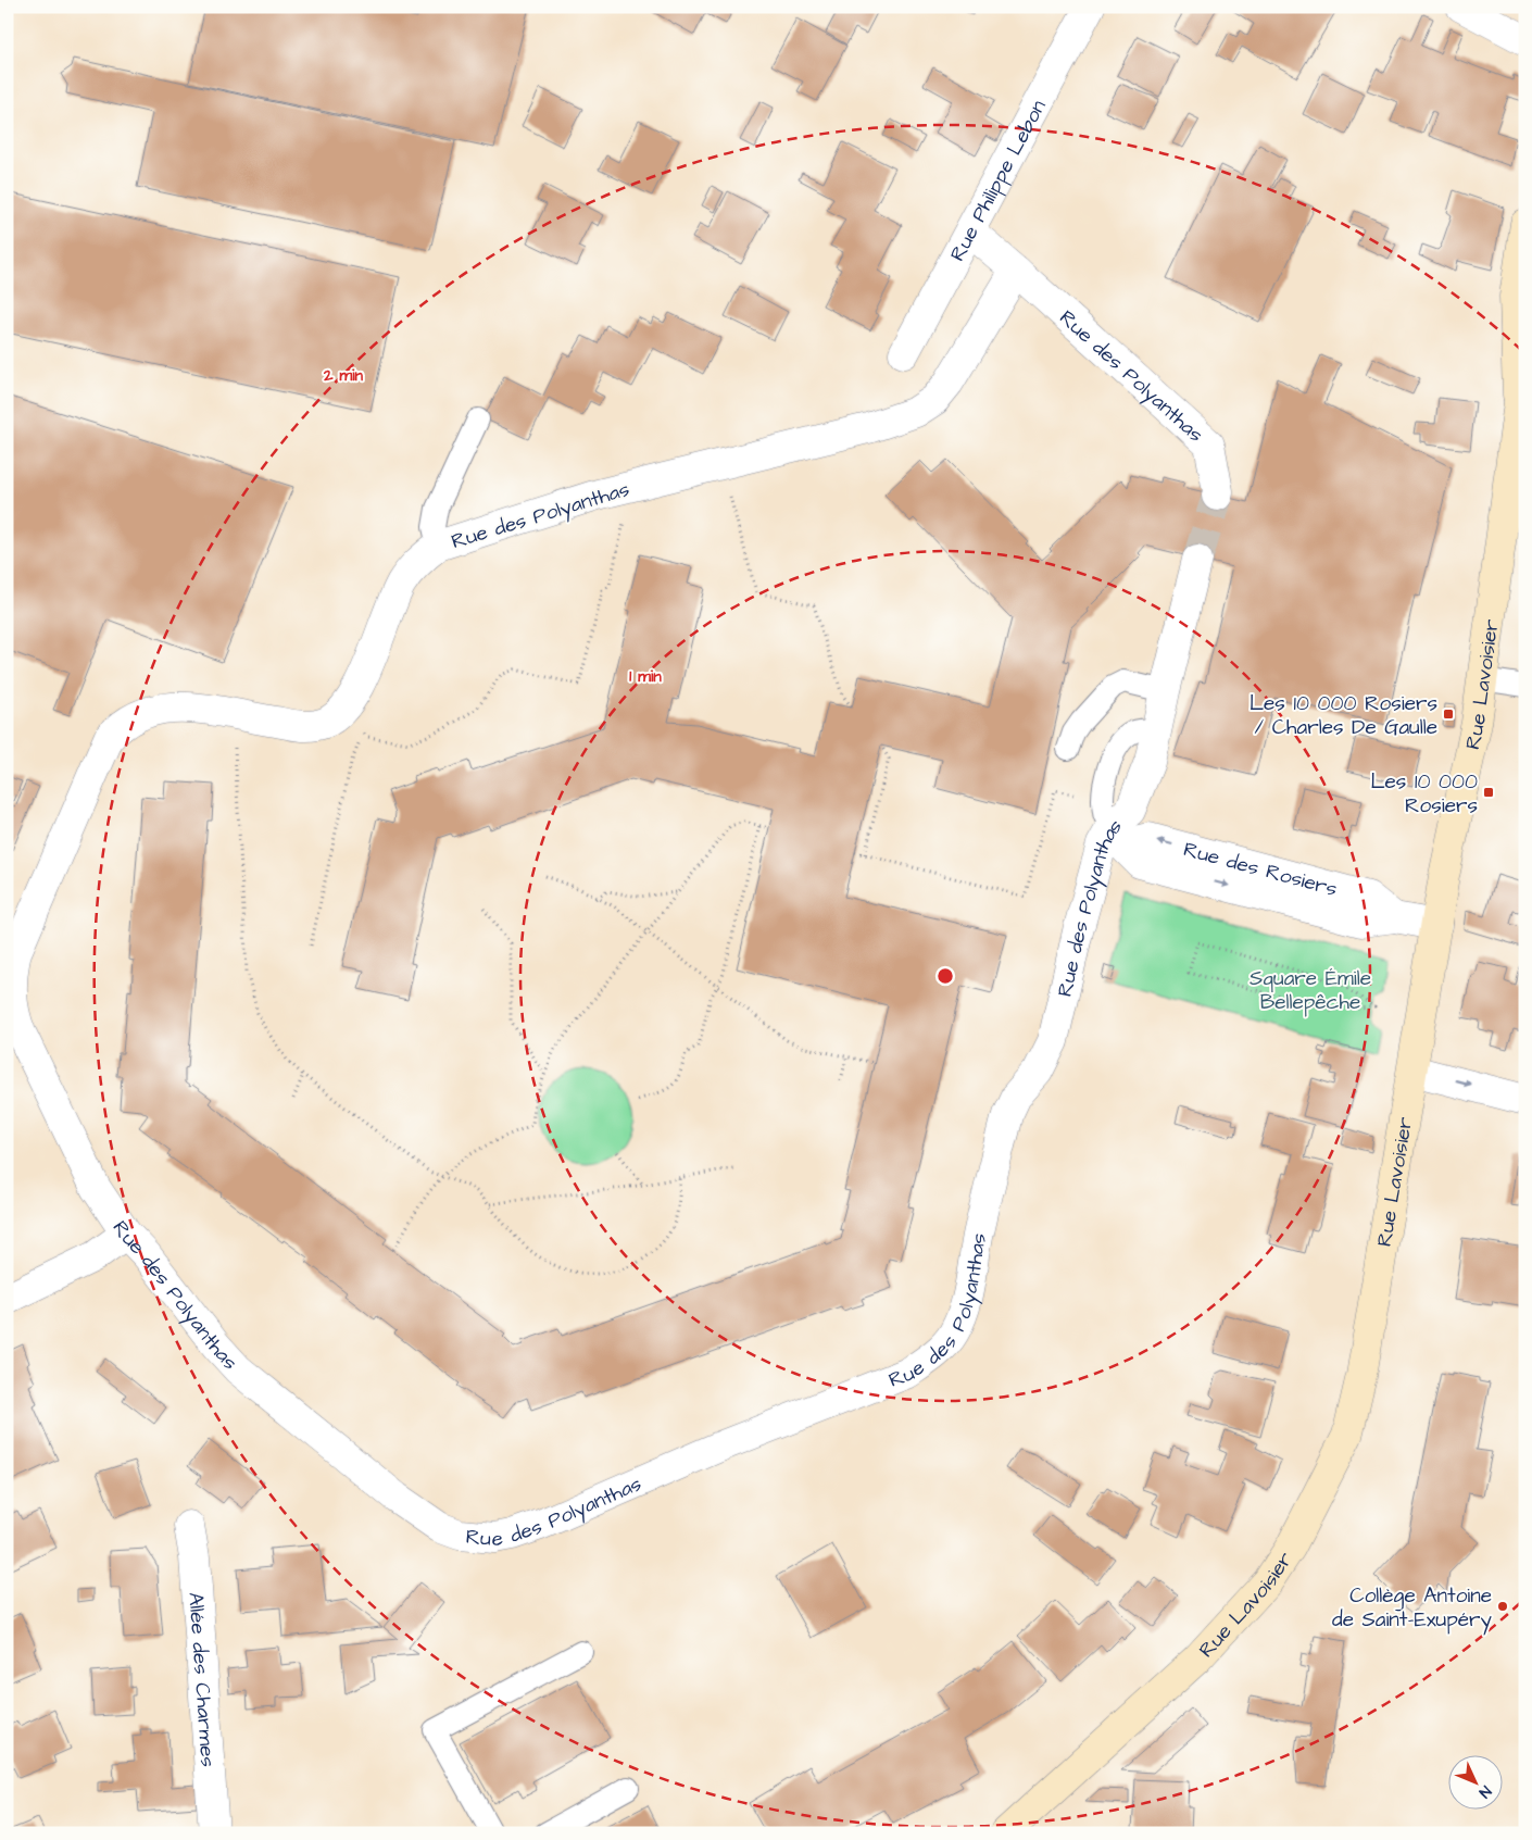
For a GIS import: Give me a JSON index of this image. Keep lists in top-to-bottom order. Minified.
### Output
{"streets":{"street":["Rue Philippe Lebon","Rue des Polyanthas","Rue Lavoisier","Rue des Rosiers","Allée des Charmes"]},"crossings":[["Rue Philippe Lebon","Rue des Polyanthas"],["Rue des Polyanthas","Rue des Rosiers"],["Rue Lavoisier","Rue des Rosiers"]],"parks":["Square Émile Bellepêche"],"places":{"transit":["Les 10 000 Rosiers / Charles De Gaulle","Les 10 000 Rosiers"],"other":["Collège Antoine de Saint-Exupéry"]},"north":"bottom right","rings":["2 min","1 min"]}
